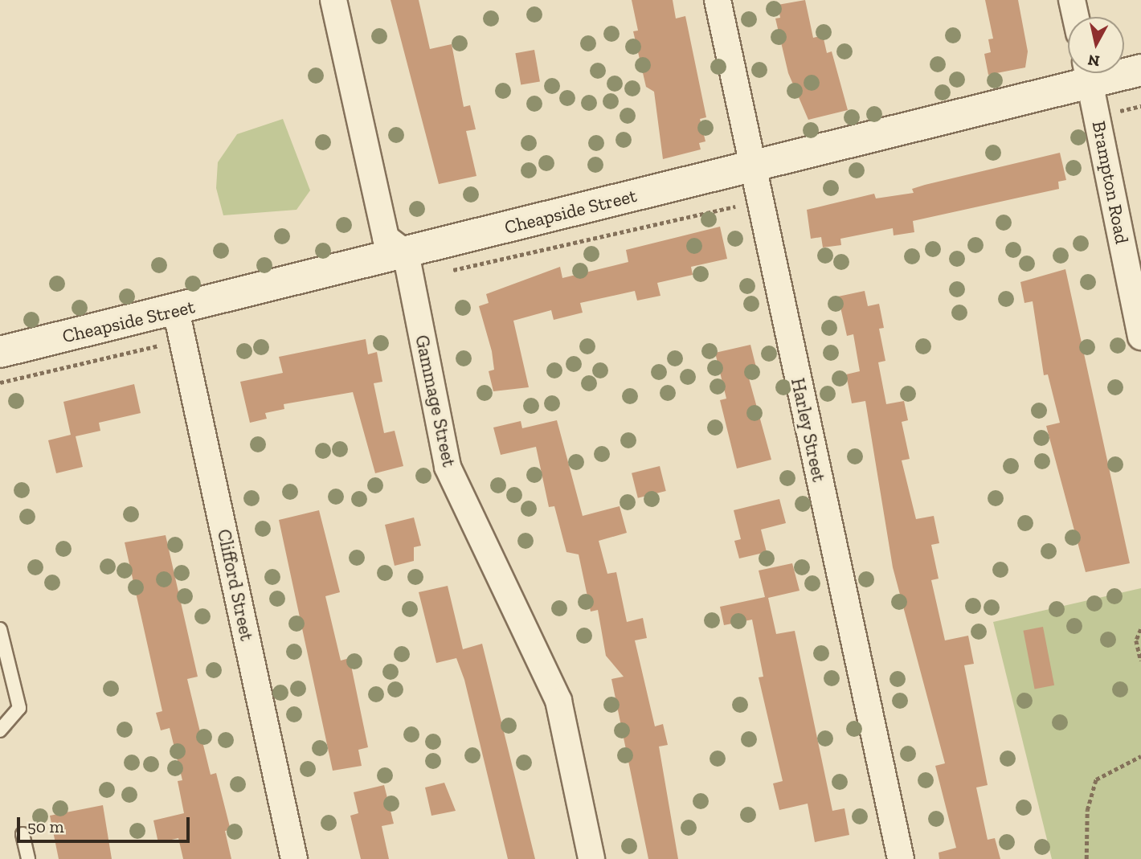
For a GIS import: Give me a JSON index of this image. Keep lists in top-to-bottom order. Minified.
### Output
{"streets":{"street":["Brampton Road","Cheapside Street","Gammage Street","Harley Street","Clifford Street"]},"crossings":[["Cheapside Street","Gammage Street"],["Cheapside Street","Harley Street"],["Cheapside Street","Clifford Street"]],"scale_bar":"50 m","north":"bottom"}
